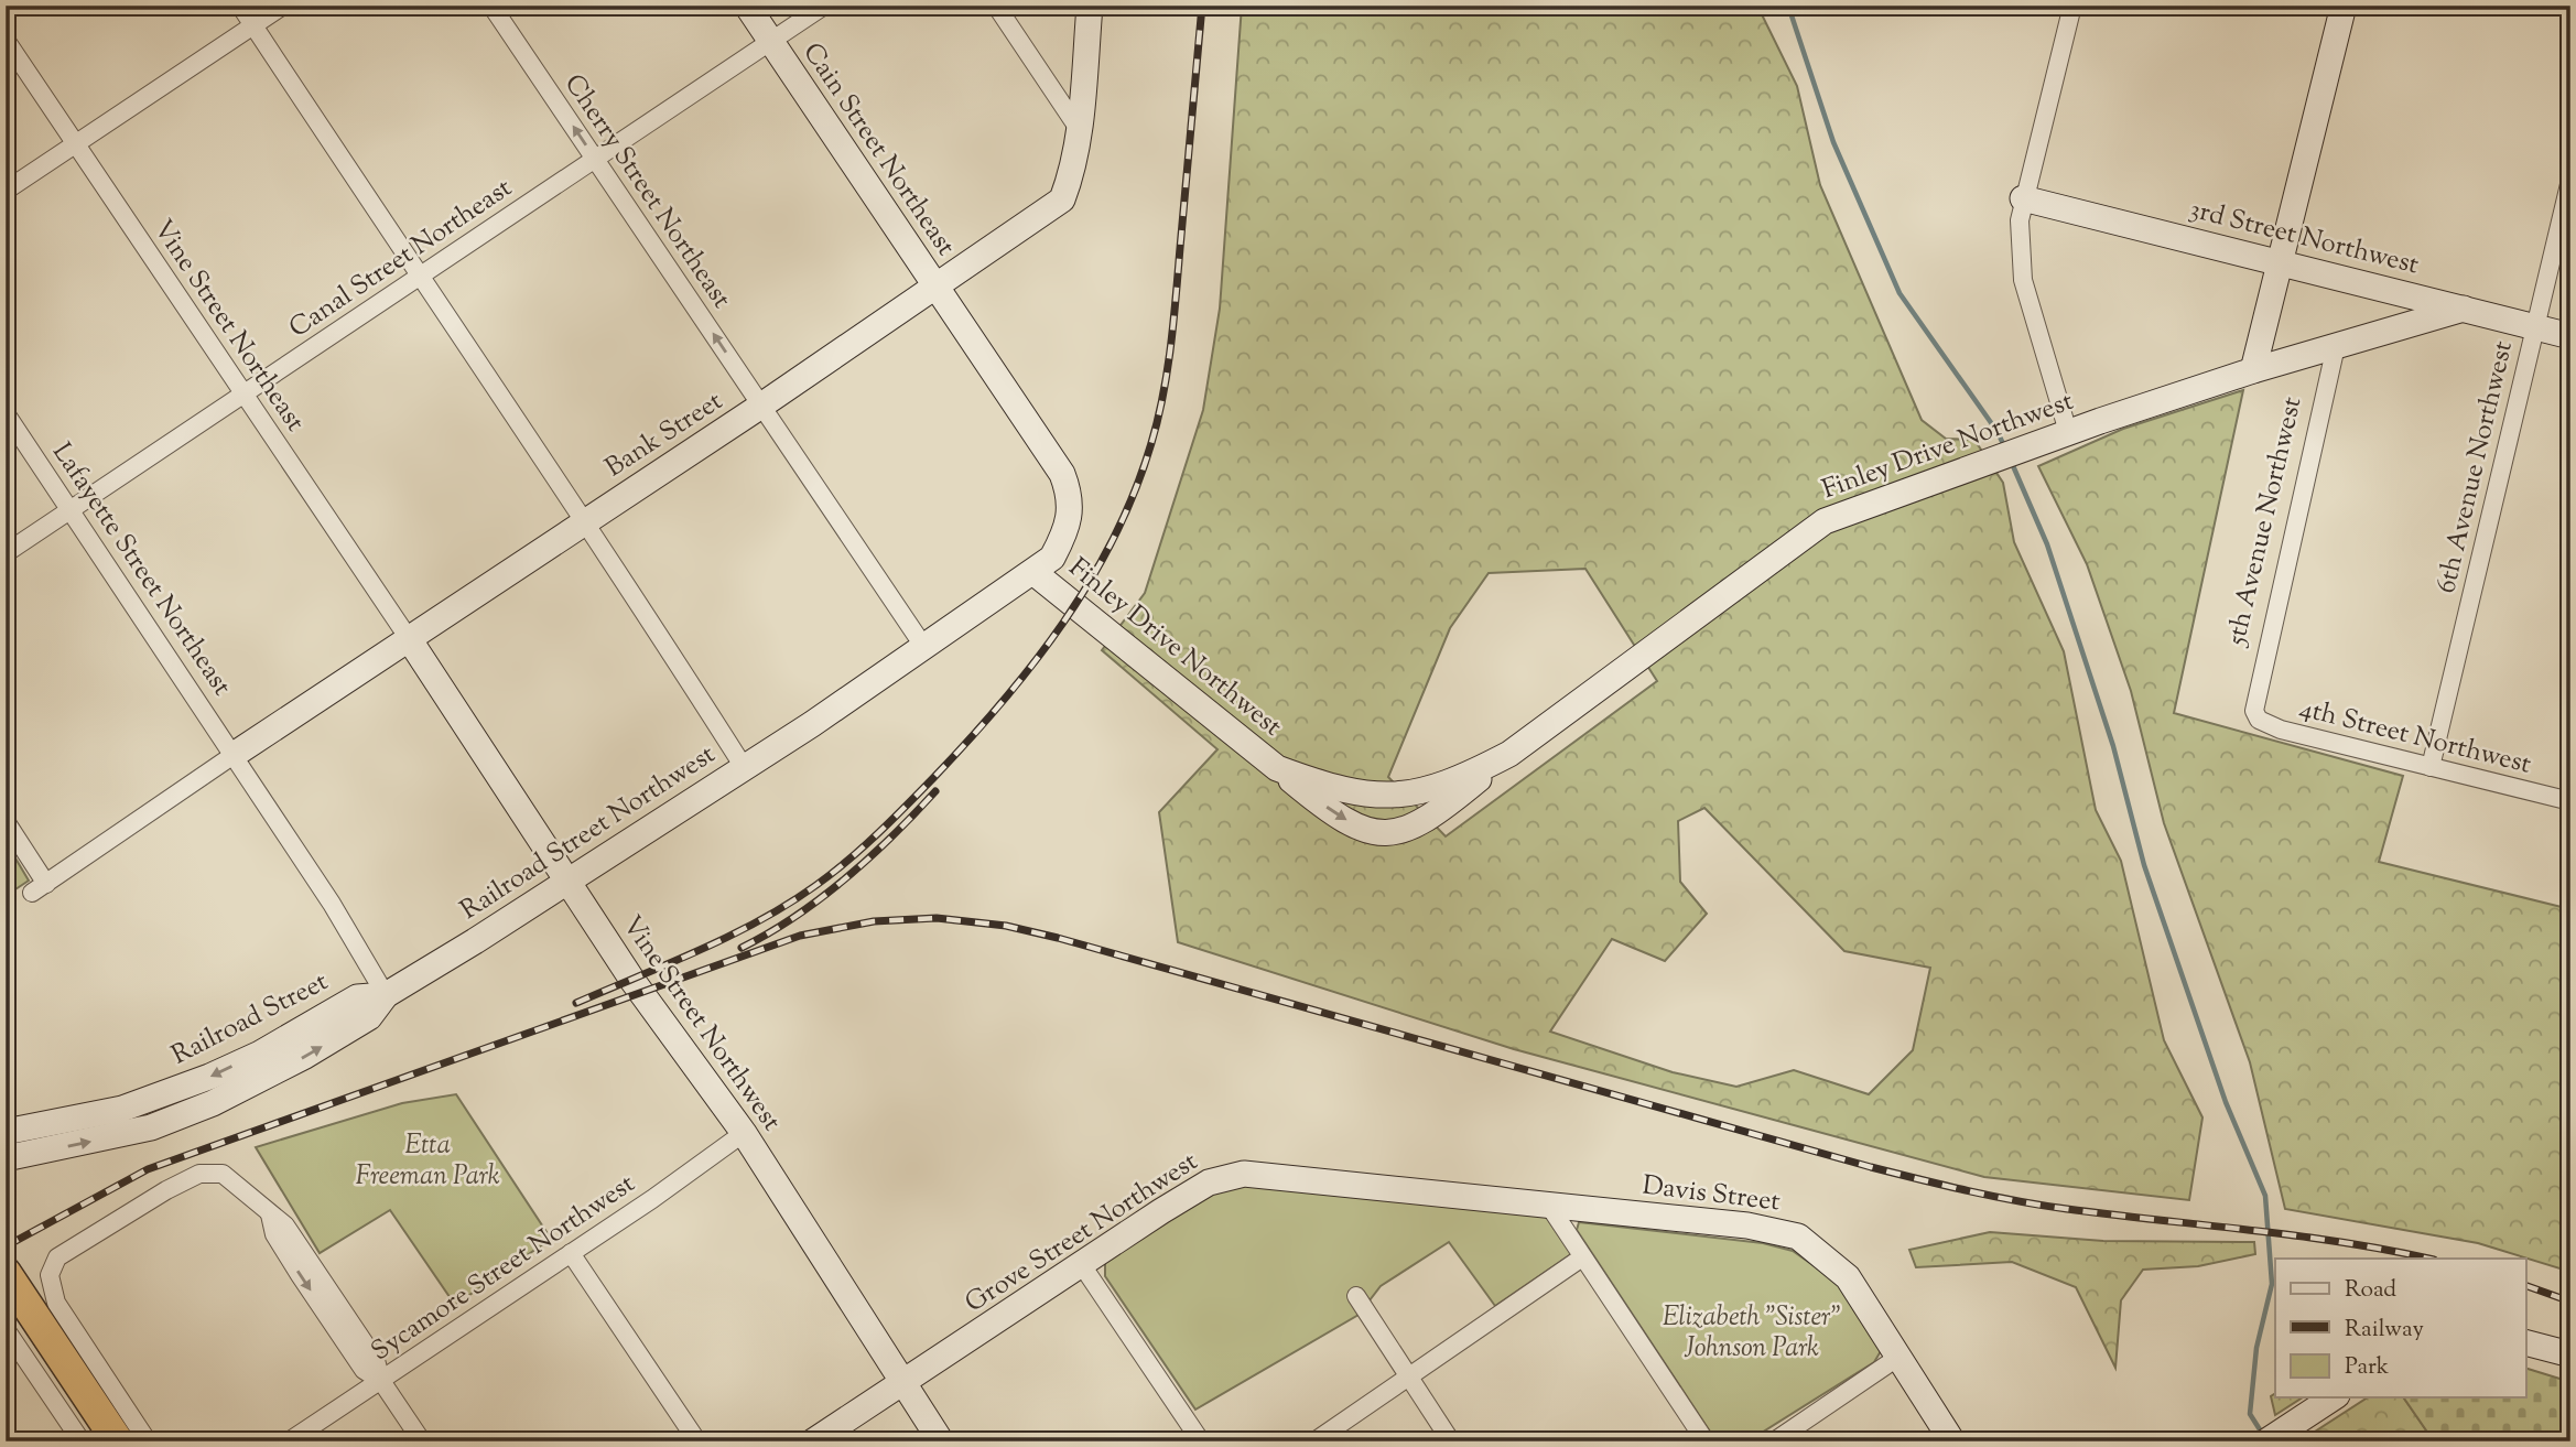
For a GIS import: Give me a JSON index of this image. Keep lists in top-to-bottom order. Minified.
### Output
{"streets":{"street":["Cain Street Northeast","Cherry Street Northeast","3rd Street Northwest","Canal Street Northeast","Vine Street Northeast","Bank Street","Finley Drive Northwest","6th Avenue Northwest","5th Avenue Northwest","Lafayette Street Northeast","4th Street Northwest","Railroad Street Northwest","Railroad Street","Vine Street Northwest","Davis Street","Grove Street Northwest","Sycamore Street Northwest"]},"crossings":[["Cain Street Northeast","Canal Street Northeast"],["Cain Street Northeast","Bank Street"],["Cain Street Northeast","Railroad Street Northwest"],["Cherry Street Northeast","Canal Street Northeast"],["Cherry Street Northeast","Bank Street"],["Cherry Street Northeast","Railroad Street Northwest"],["3rd Street Northwest","Finley Drive Northwest"],["3rd Street Northwest","6th Avenue Northwest"],["3rd Street Northwest","5th Avenue Northwest"],["Canal Street Northeast","Vine Street Northeast"],["Canal Street Northeast","Lafayette Street Northeast"],["Vine Street Northeast","Bank Street"],["Vine Street Northeast","Vine Street Northwest"],["Bank Street","Lafayette Street Northeast"],["Bank Street","Vine Street Northwest"],["Finley Drive Northwest","5th Avenue Northwest"],["Finley Drive Northwest","Railroad Street Northwest"],["6th Avenue Northwest","4th Street Northwest"],["5th Avenue Northwest","4th Street Northwest"],["Lafayette Street Northeast","Railroad Street Northwest"],["Lafayette Street Northeast","Railroad Street"],["Railroad Street Northwest","Railroad Street"],["Railroad Street Northwest","Vine Street Northwest"],["Vine Street Northwest","Grove Street Northwest"],["Vine Street Northwest","Sycamore Street Northwest"],["Davis Street","Grove Street Northwest"]],"one_way":["Cherry Street Northeast","Railroad Street"],"parks":["Etta Freeman Park","Elizabeth \"Sister\" Johnson Park"],"legend":["Road","Railway","Park"]}
